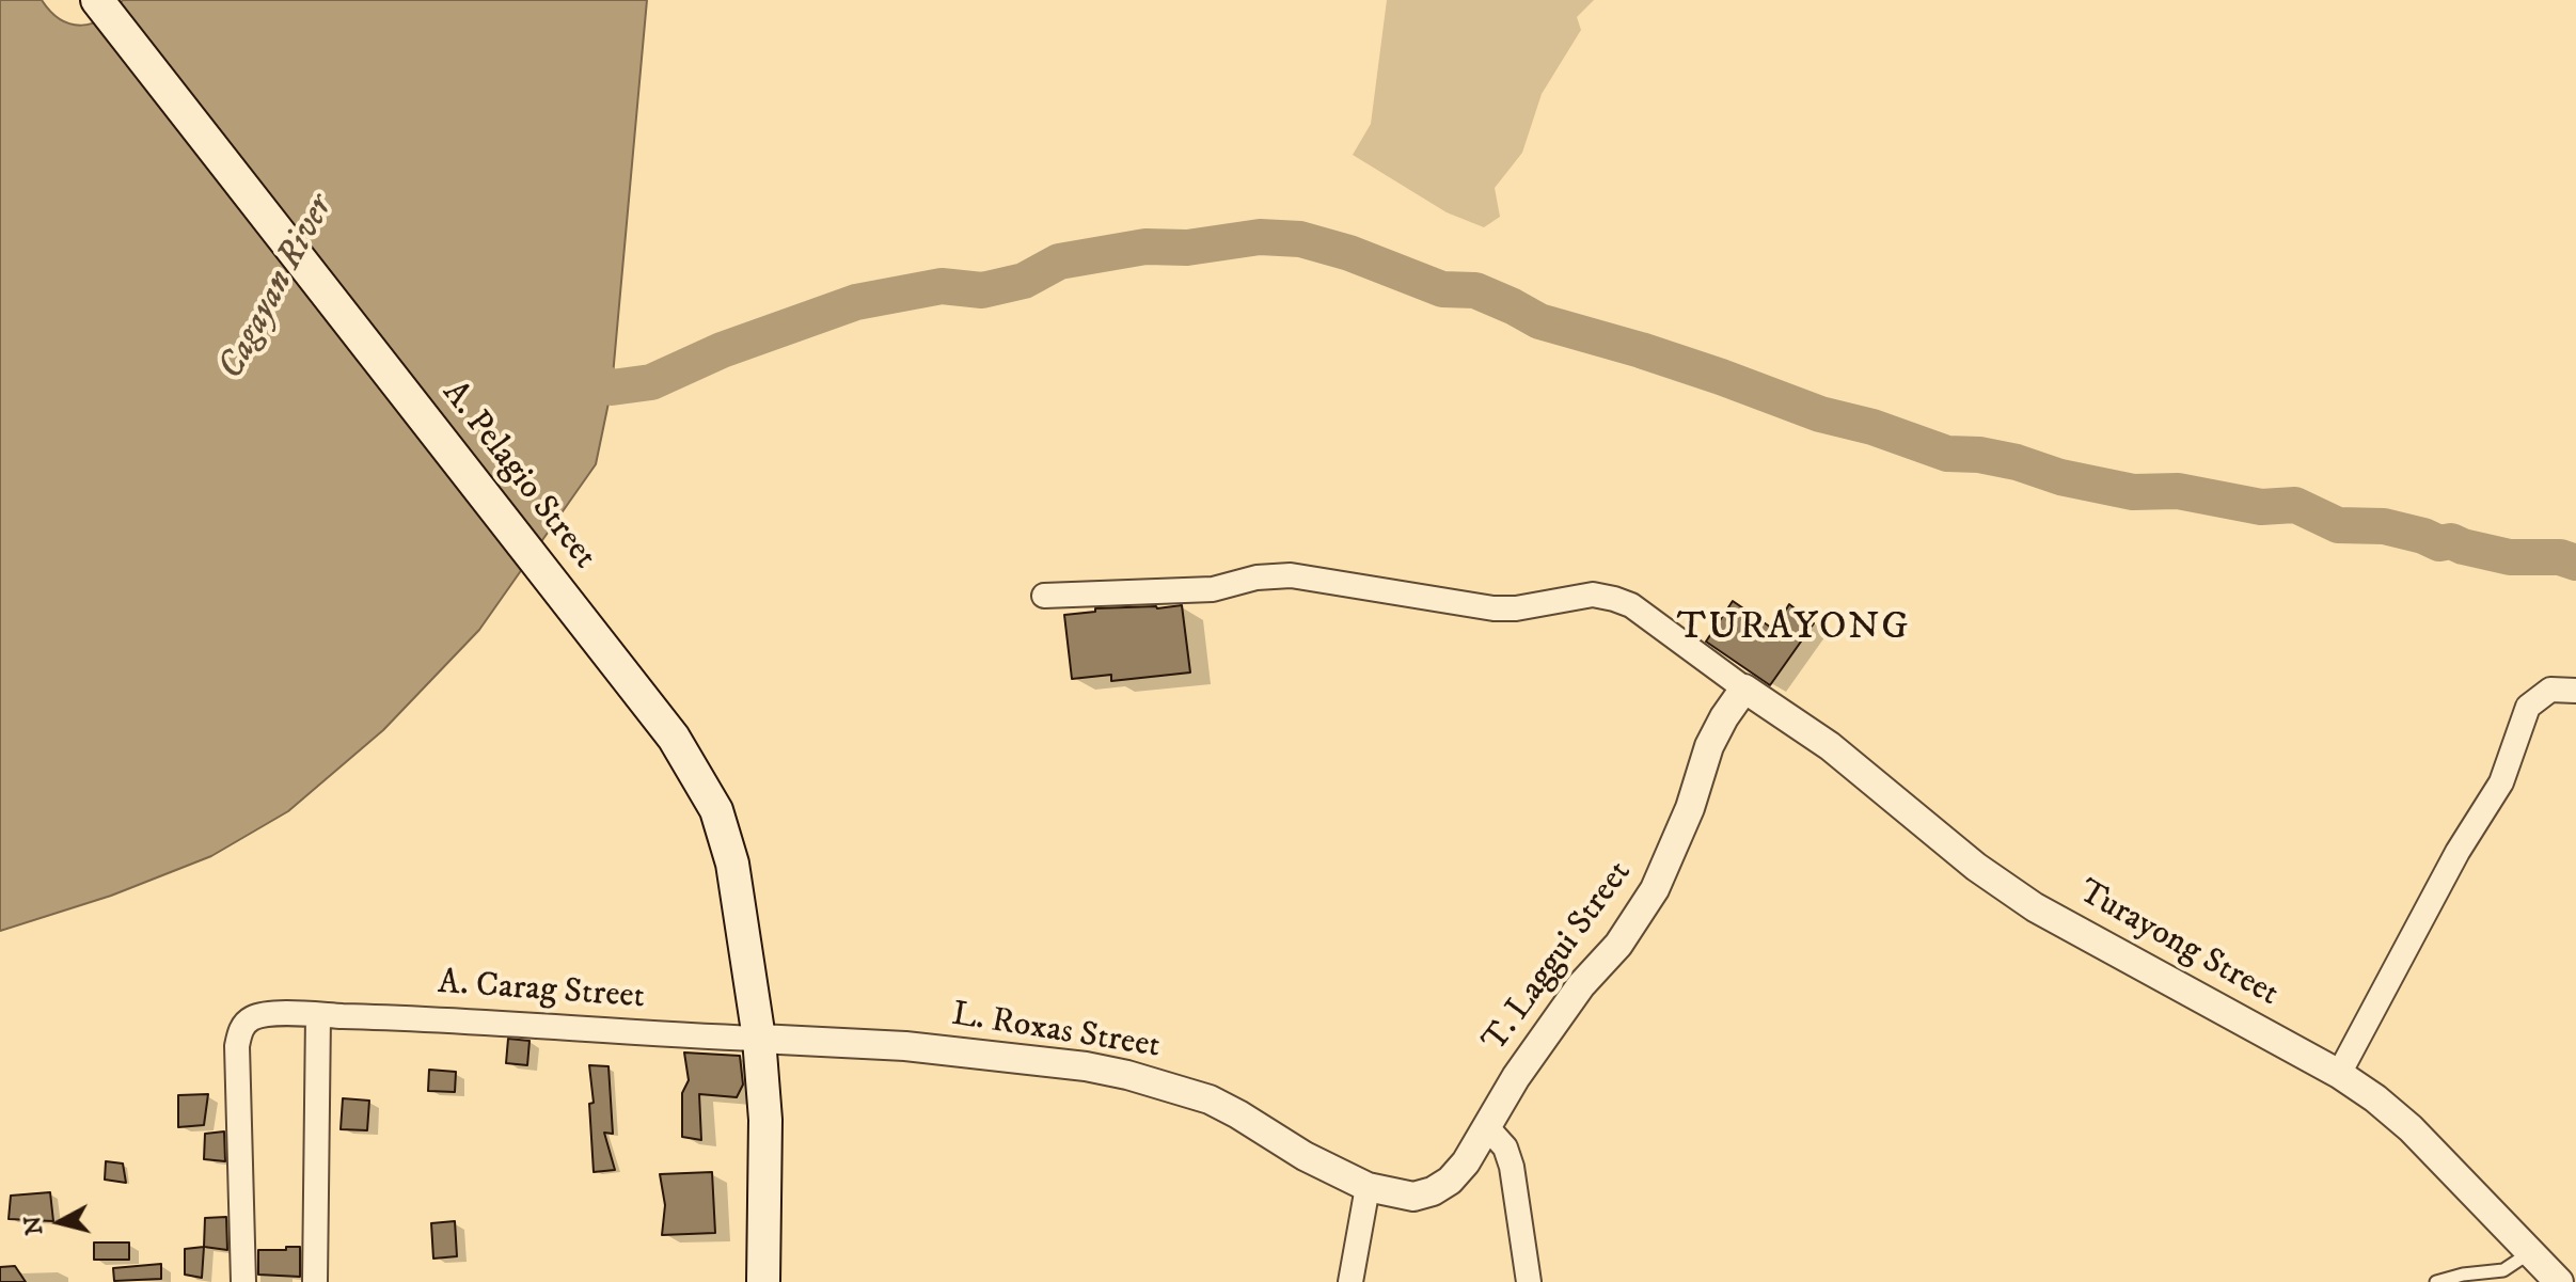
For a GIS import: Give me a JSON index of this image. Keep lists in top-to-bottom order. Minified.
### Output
{"streets":{"main road":["A. Pelagio Street"],"street":["Turayong Street","T. Laggui Street","A. Carag Street","L. Roxas Street"]},"crossings":[["A. Pelagio Street","A. Carag Street"],["A. Pelagio Street","L. Roxas Street"],["Turayong Street","T. Laggui Street"],["T. Laggui Street","L. Roxas Street"],["A. Carag Street","L. Roxas Street"]],"districts":["TURAYONG"],"water":["Cagayan River"],"north":"left"}
